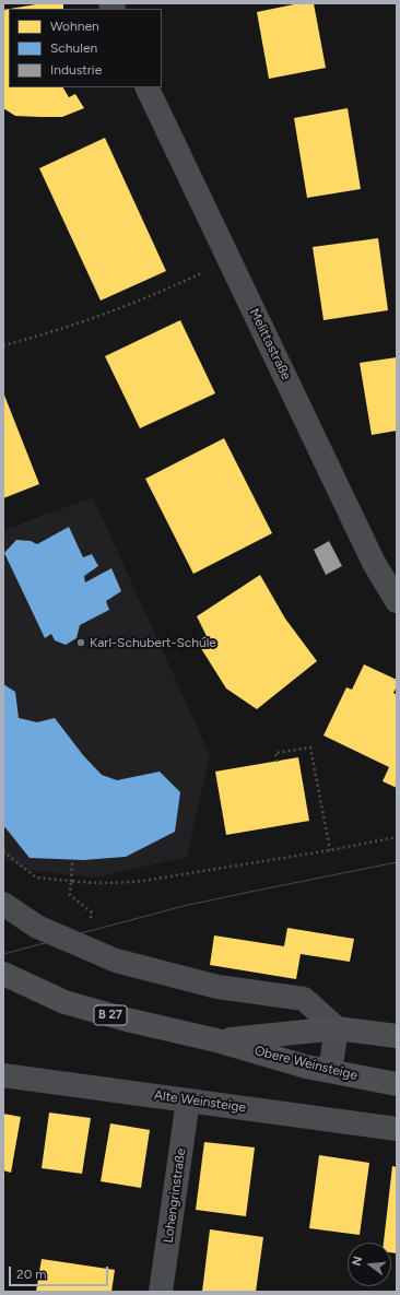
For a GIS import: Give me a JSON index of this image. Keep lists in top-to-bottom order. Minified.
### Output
{"streets":{"main road":["B 27","Obere Weinsteige"],"street":["Melittastraße","Alte Weinsteige","Lohengrinstraße"]},"crossings":[["Alte Weinsteige","Lohengrinstraße"]],"places":["Karl-Schubert-Schule"],"legend":["Wohnen","Schulen","Industrie"],"scale_bar":"20 m","north":"left"}
